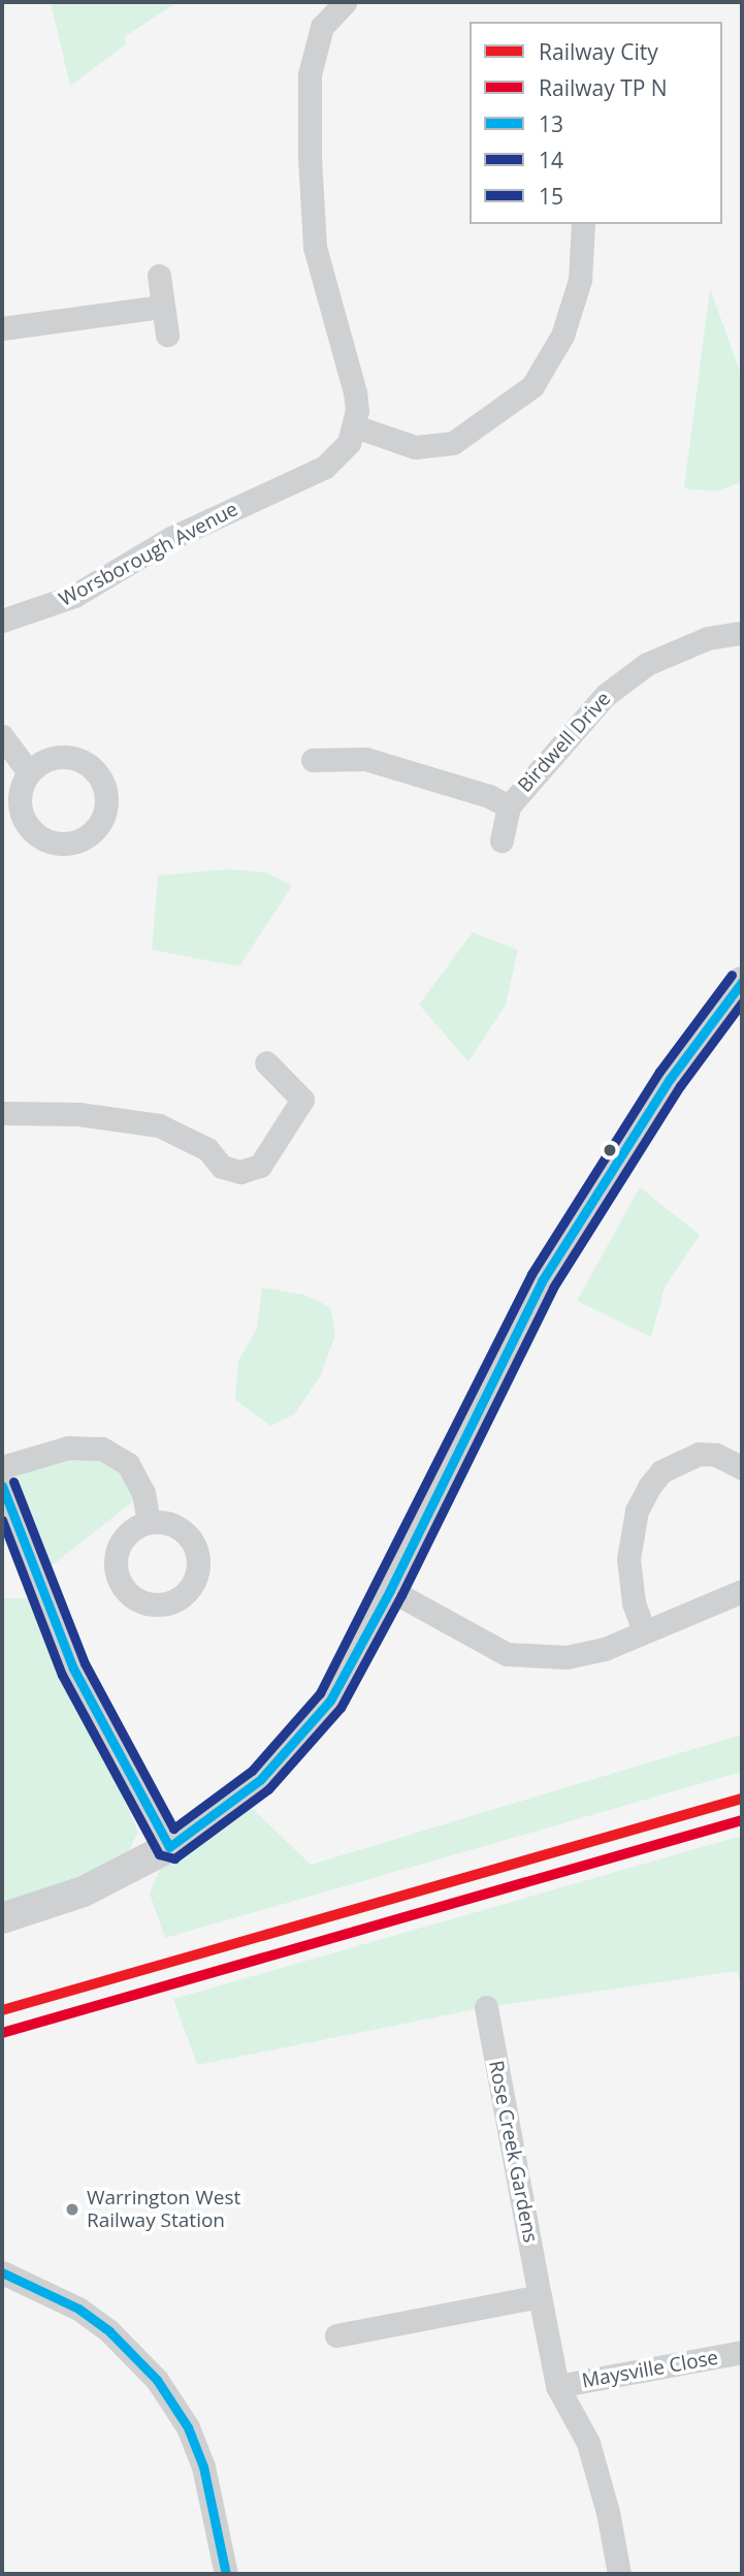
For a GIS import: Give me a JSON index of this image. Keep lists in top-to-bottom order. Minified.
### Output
{"streets":{"street":["Worsborough Avenue","Birdwell Drive","Rose Creek Gardens","Maysville Close"]},"crossings":[["Rose Creek Gardens","Maysville Close"]],"places":["Warrington West Railway Station"],"lines":["transit line 15","transit line 13","transit line 14","rail line City"],"legend":["Railway City","Railway TP N","13","14","15"]}
